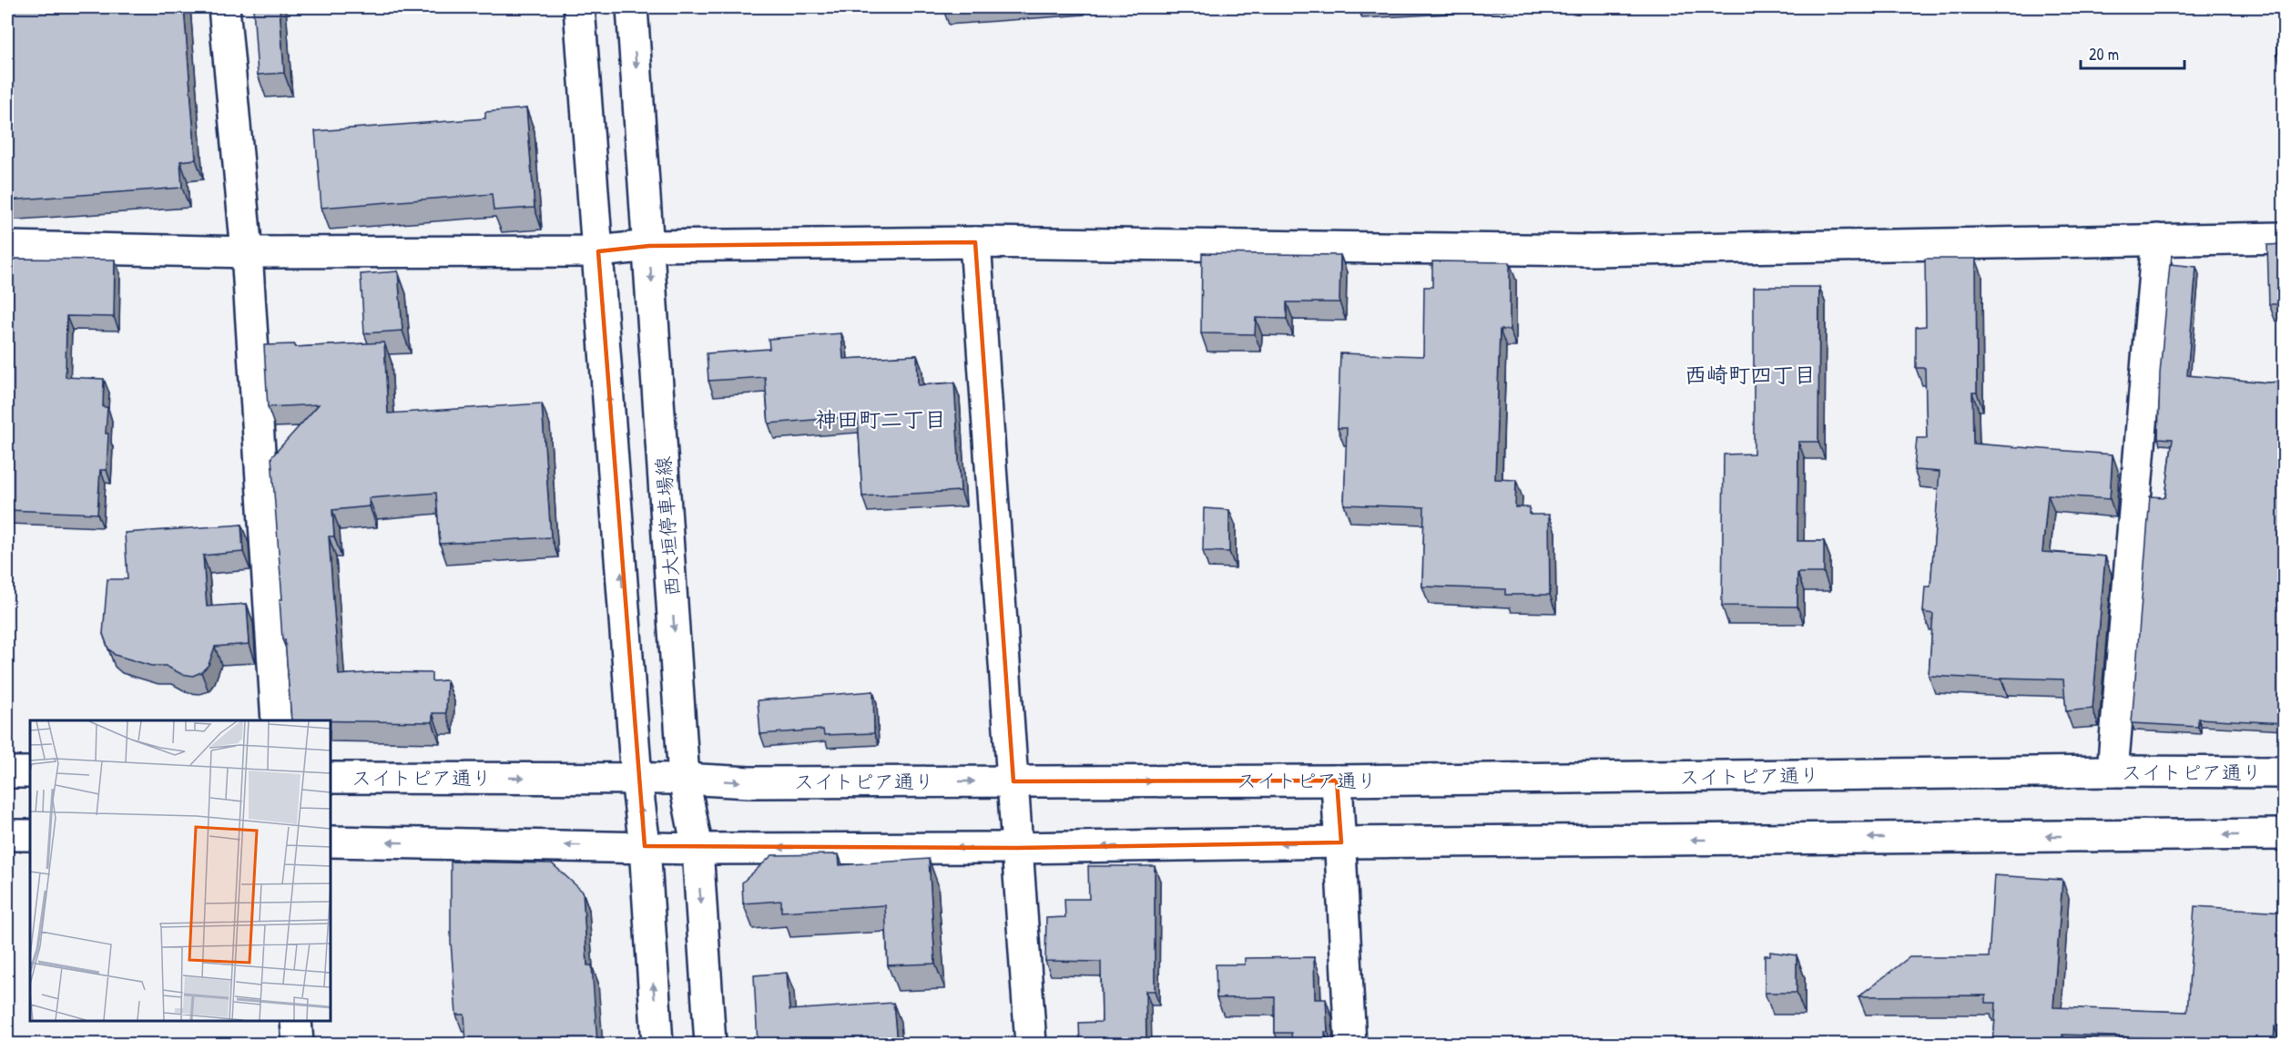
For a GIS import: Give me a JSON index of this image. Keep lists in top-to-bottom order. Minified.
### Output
{"streets":{"street":["西大垣停車場線","スイトピア通り"]},"crossings":[["西大垣停車場線","スイトピア通り"]],"districts":["西崎町四丁目","神田町二丁目"],"scale_bar":"20 m"}
